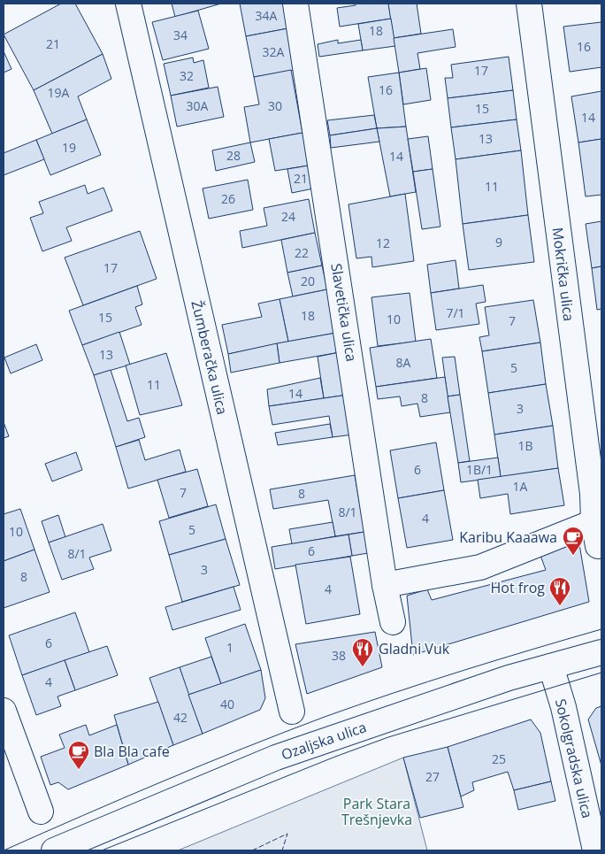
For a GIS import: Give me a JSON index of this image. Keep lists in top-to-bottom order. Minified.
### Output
{"streets":{"street":["Mokrička ulica","Slavetička ulica","Žumberačka ulica","Ozaljska ulica","Sokolgradska ulica"]},"crossings":[["Ozaljska ulica","Sokolgradska ulica"]],"parks":["Park Stara Trešnjevka"],"places":{"cafe":["Karibu Kaaawa","Bla Bla cafe"],"restaurant":["Hot frog","Gladni Vuk"]},"house_numbers":["34A","18","34","21","16","32A","17","32","16","19A","30A","30","15","14","13","19","28","14","21","11","26","24","9","12","22","17","20","7/1","18","15","10","7","13","8A","5","11","14","8","3","1B","6","1B/1","1A","7","8","8/1","4","5","10","6","8/1","3","8","4","6","1","38","4","40","42","25","27"]}
